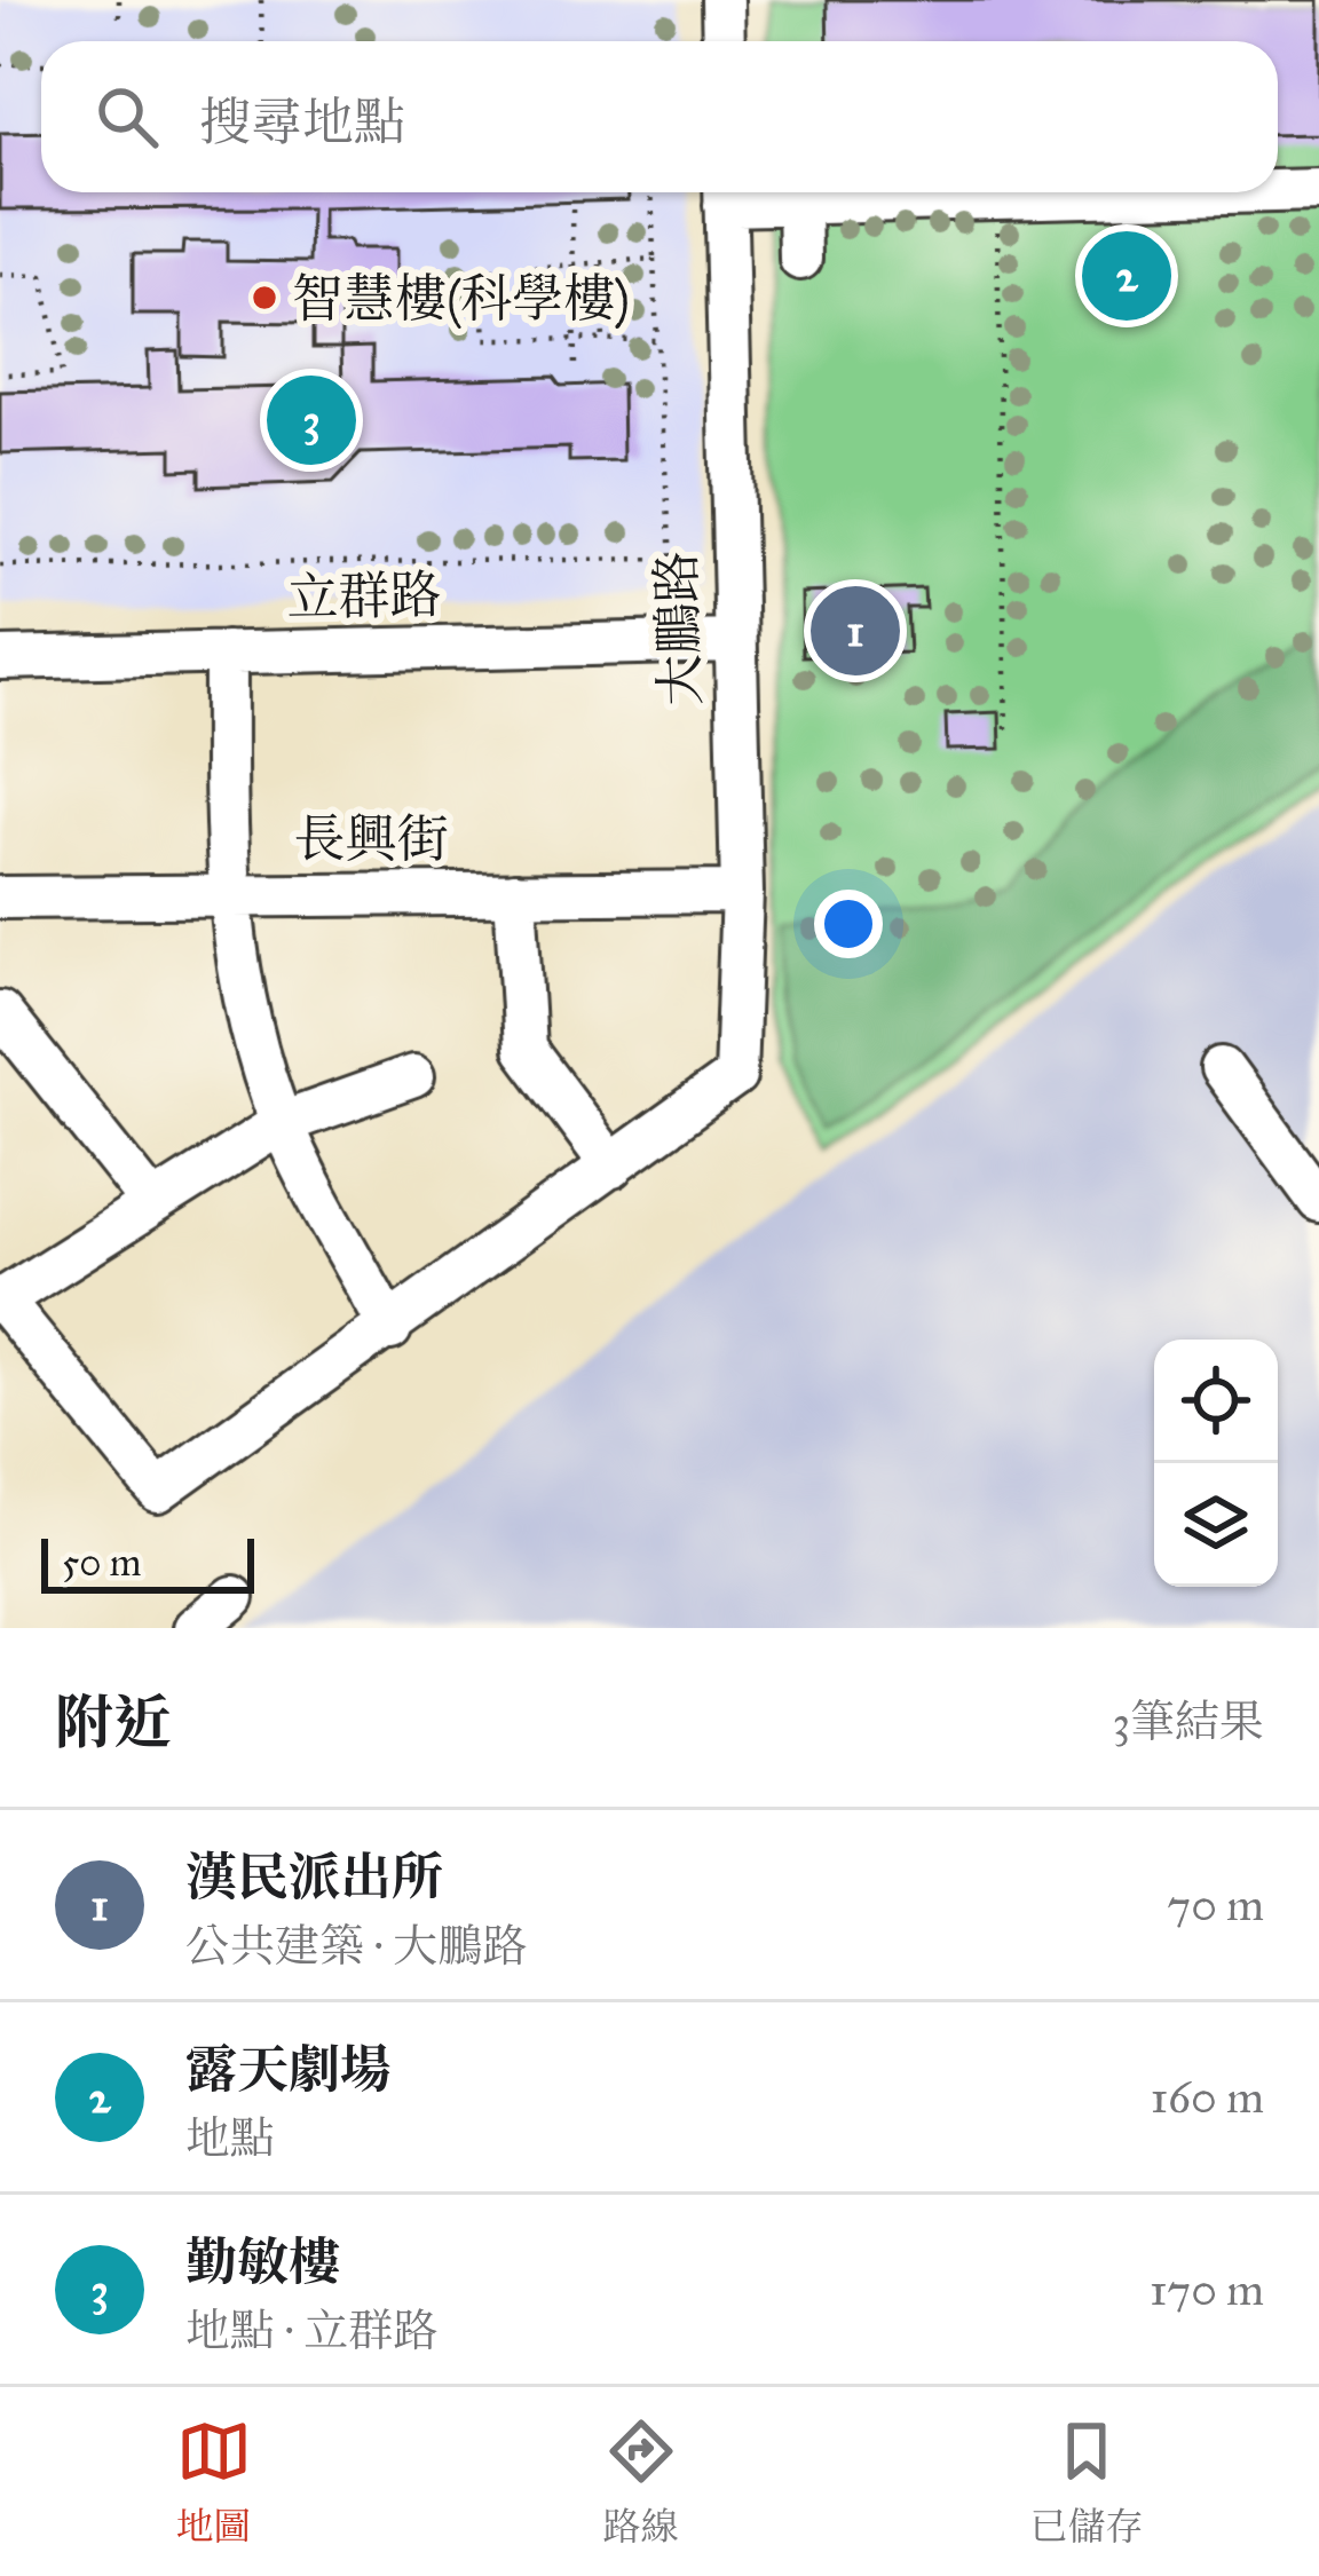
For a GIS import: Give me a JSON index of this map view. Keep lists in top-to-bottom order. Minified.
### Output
{"streets":{"street":["立群路","大鵬路","長興街"]},"crossings":[["立群路","大鵬路"],["大鵬路","長興街"]],"places":["智慧樓(科學樓)"],"scale_bar":"50 m","page":{"search":"搜尋地點","pins":["2","3","1"],"scale":"50 m","heading":["附近","3筆結果"],"list":[{"mark":"1","name":"漢民派出所","note":"公共建築 · 大鵬路","value":"70 m"},{"mark":"2","name":"露天劇場","note":"地點","value":"160 m"},{"mark":"3","name":"勤敏樓","note":"地點 · 立群路","value":"170 m"}],"nav":["地圖","路線","已儲存"]}}
